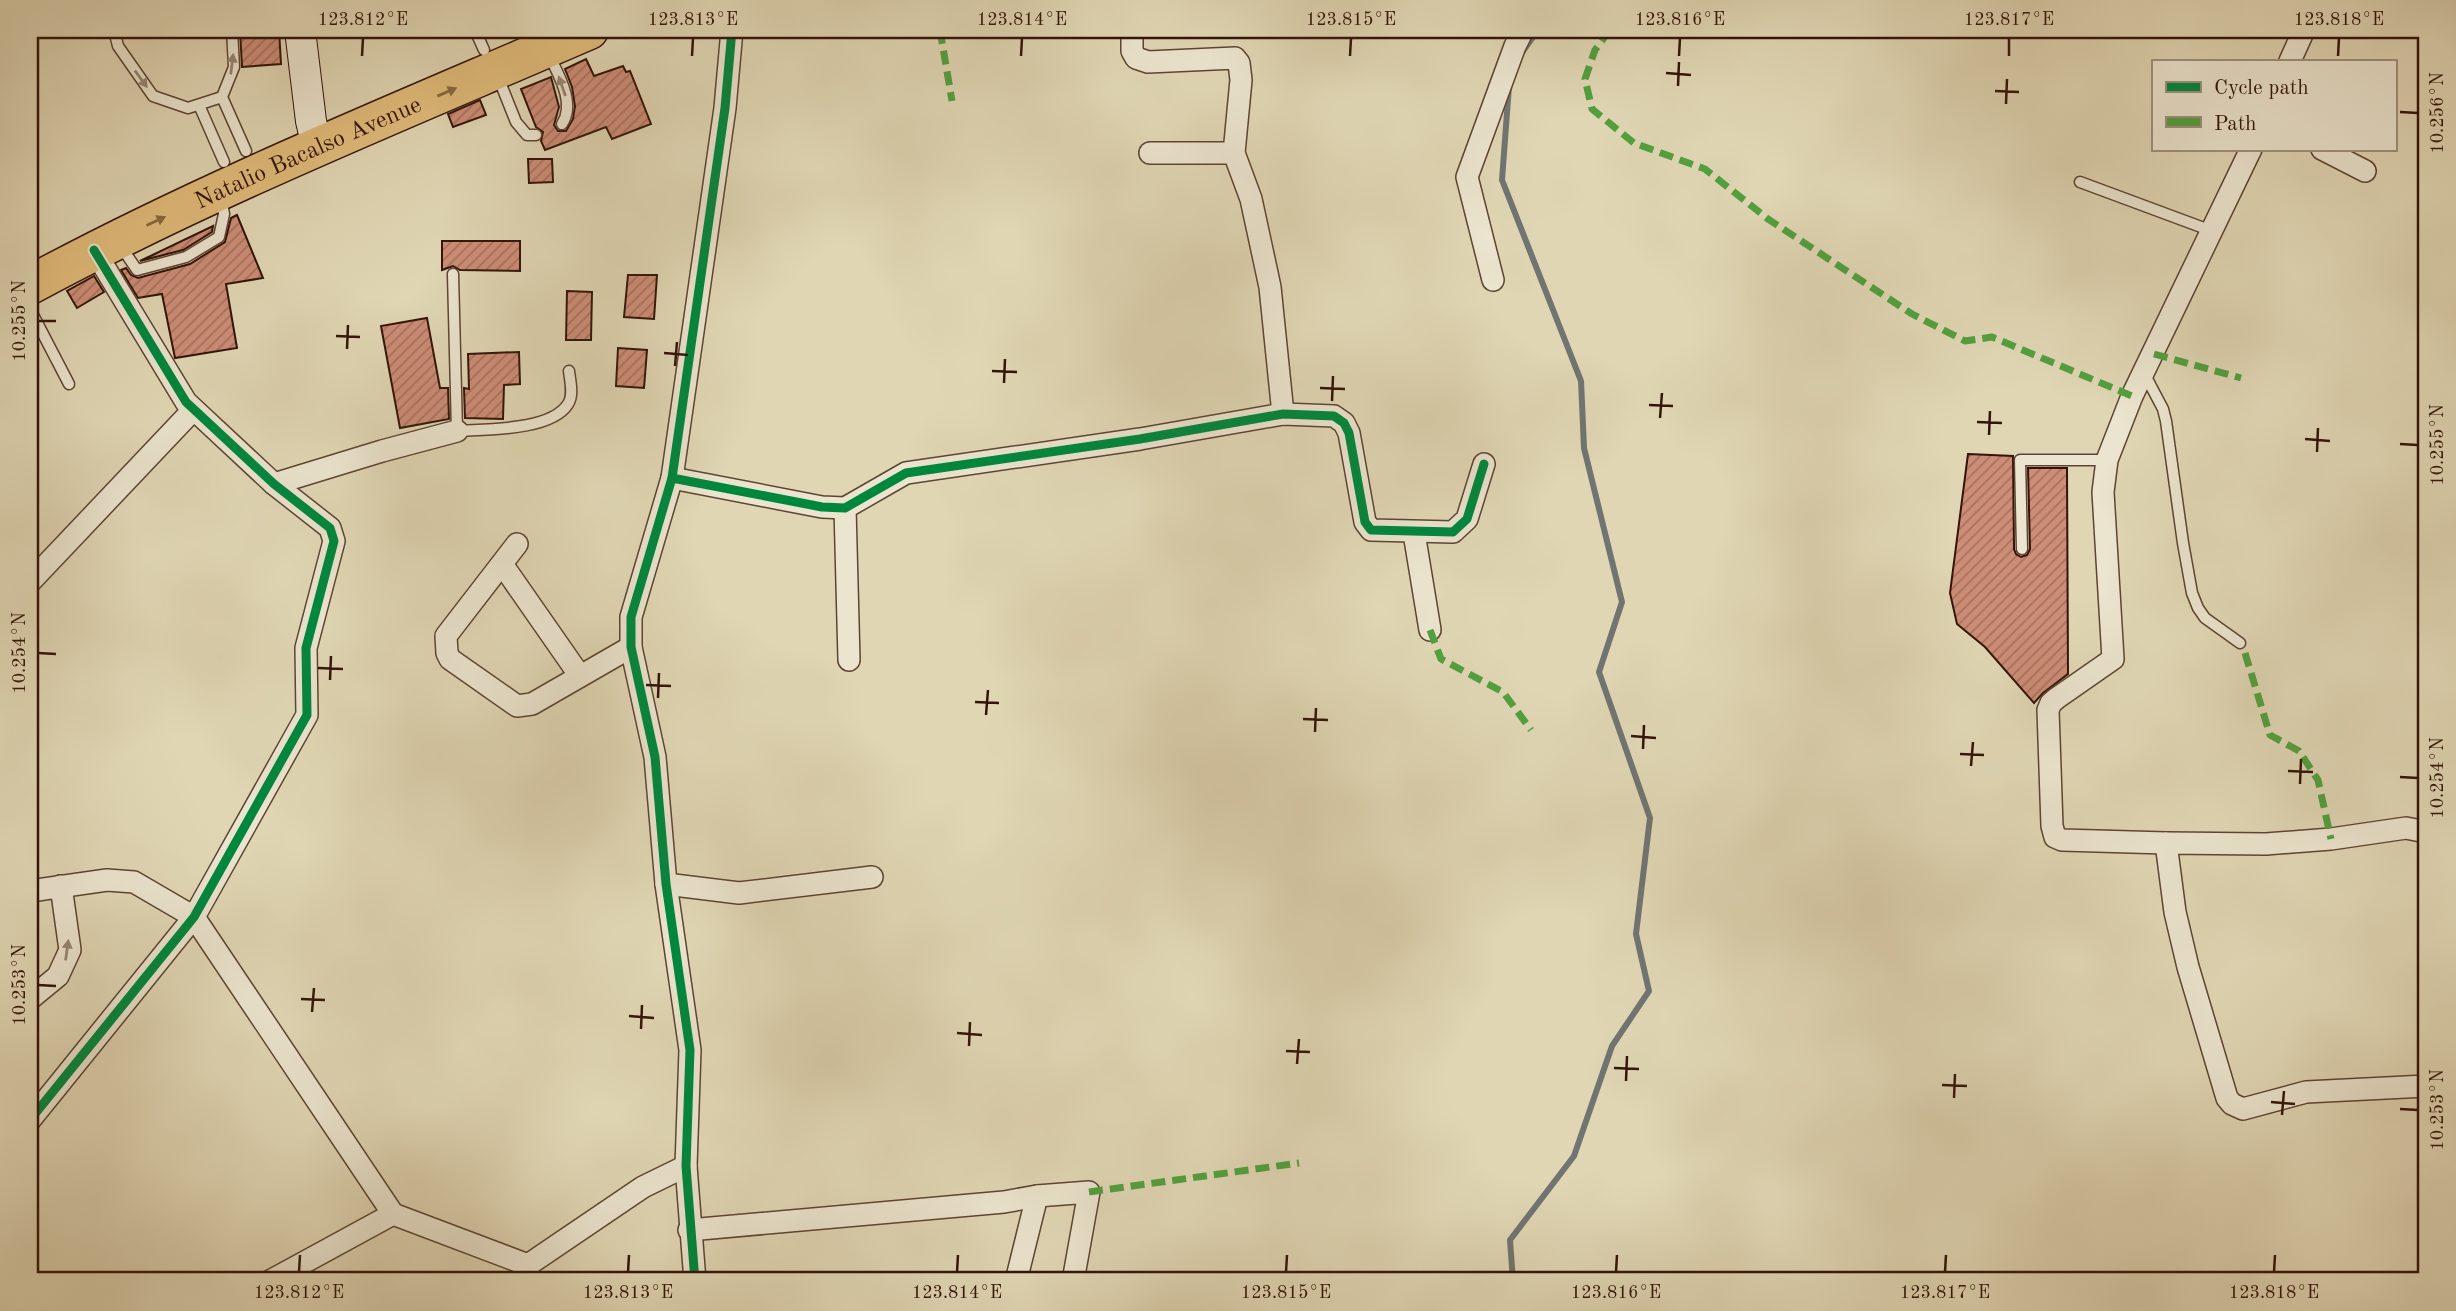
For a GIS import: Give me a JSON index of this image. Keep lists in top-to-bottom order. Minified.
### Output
{"streets":{"highway":["Natalio Bacalso Avenue"]},"legend":["Cycle path","Path"],"coordinates":["123.812°E","123.813°E","123.814°E","123.815°E","123.816°E","123.817°E","123.818°E","10.256°N","10.255°N","10.254°N","10.253°N"]}
